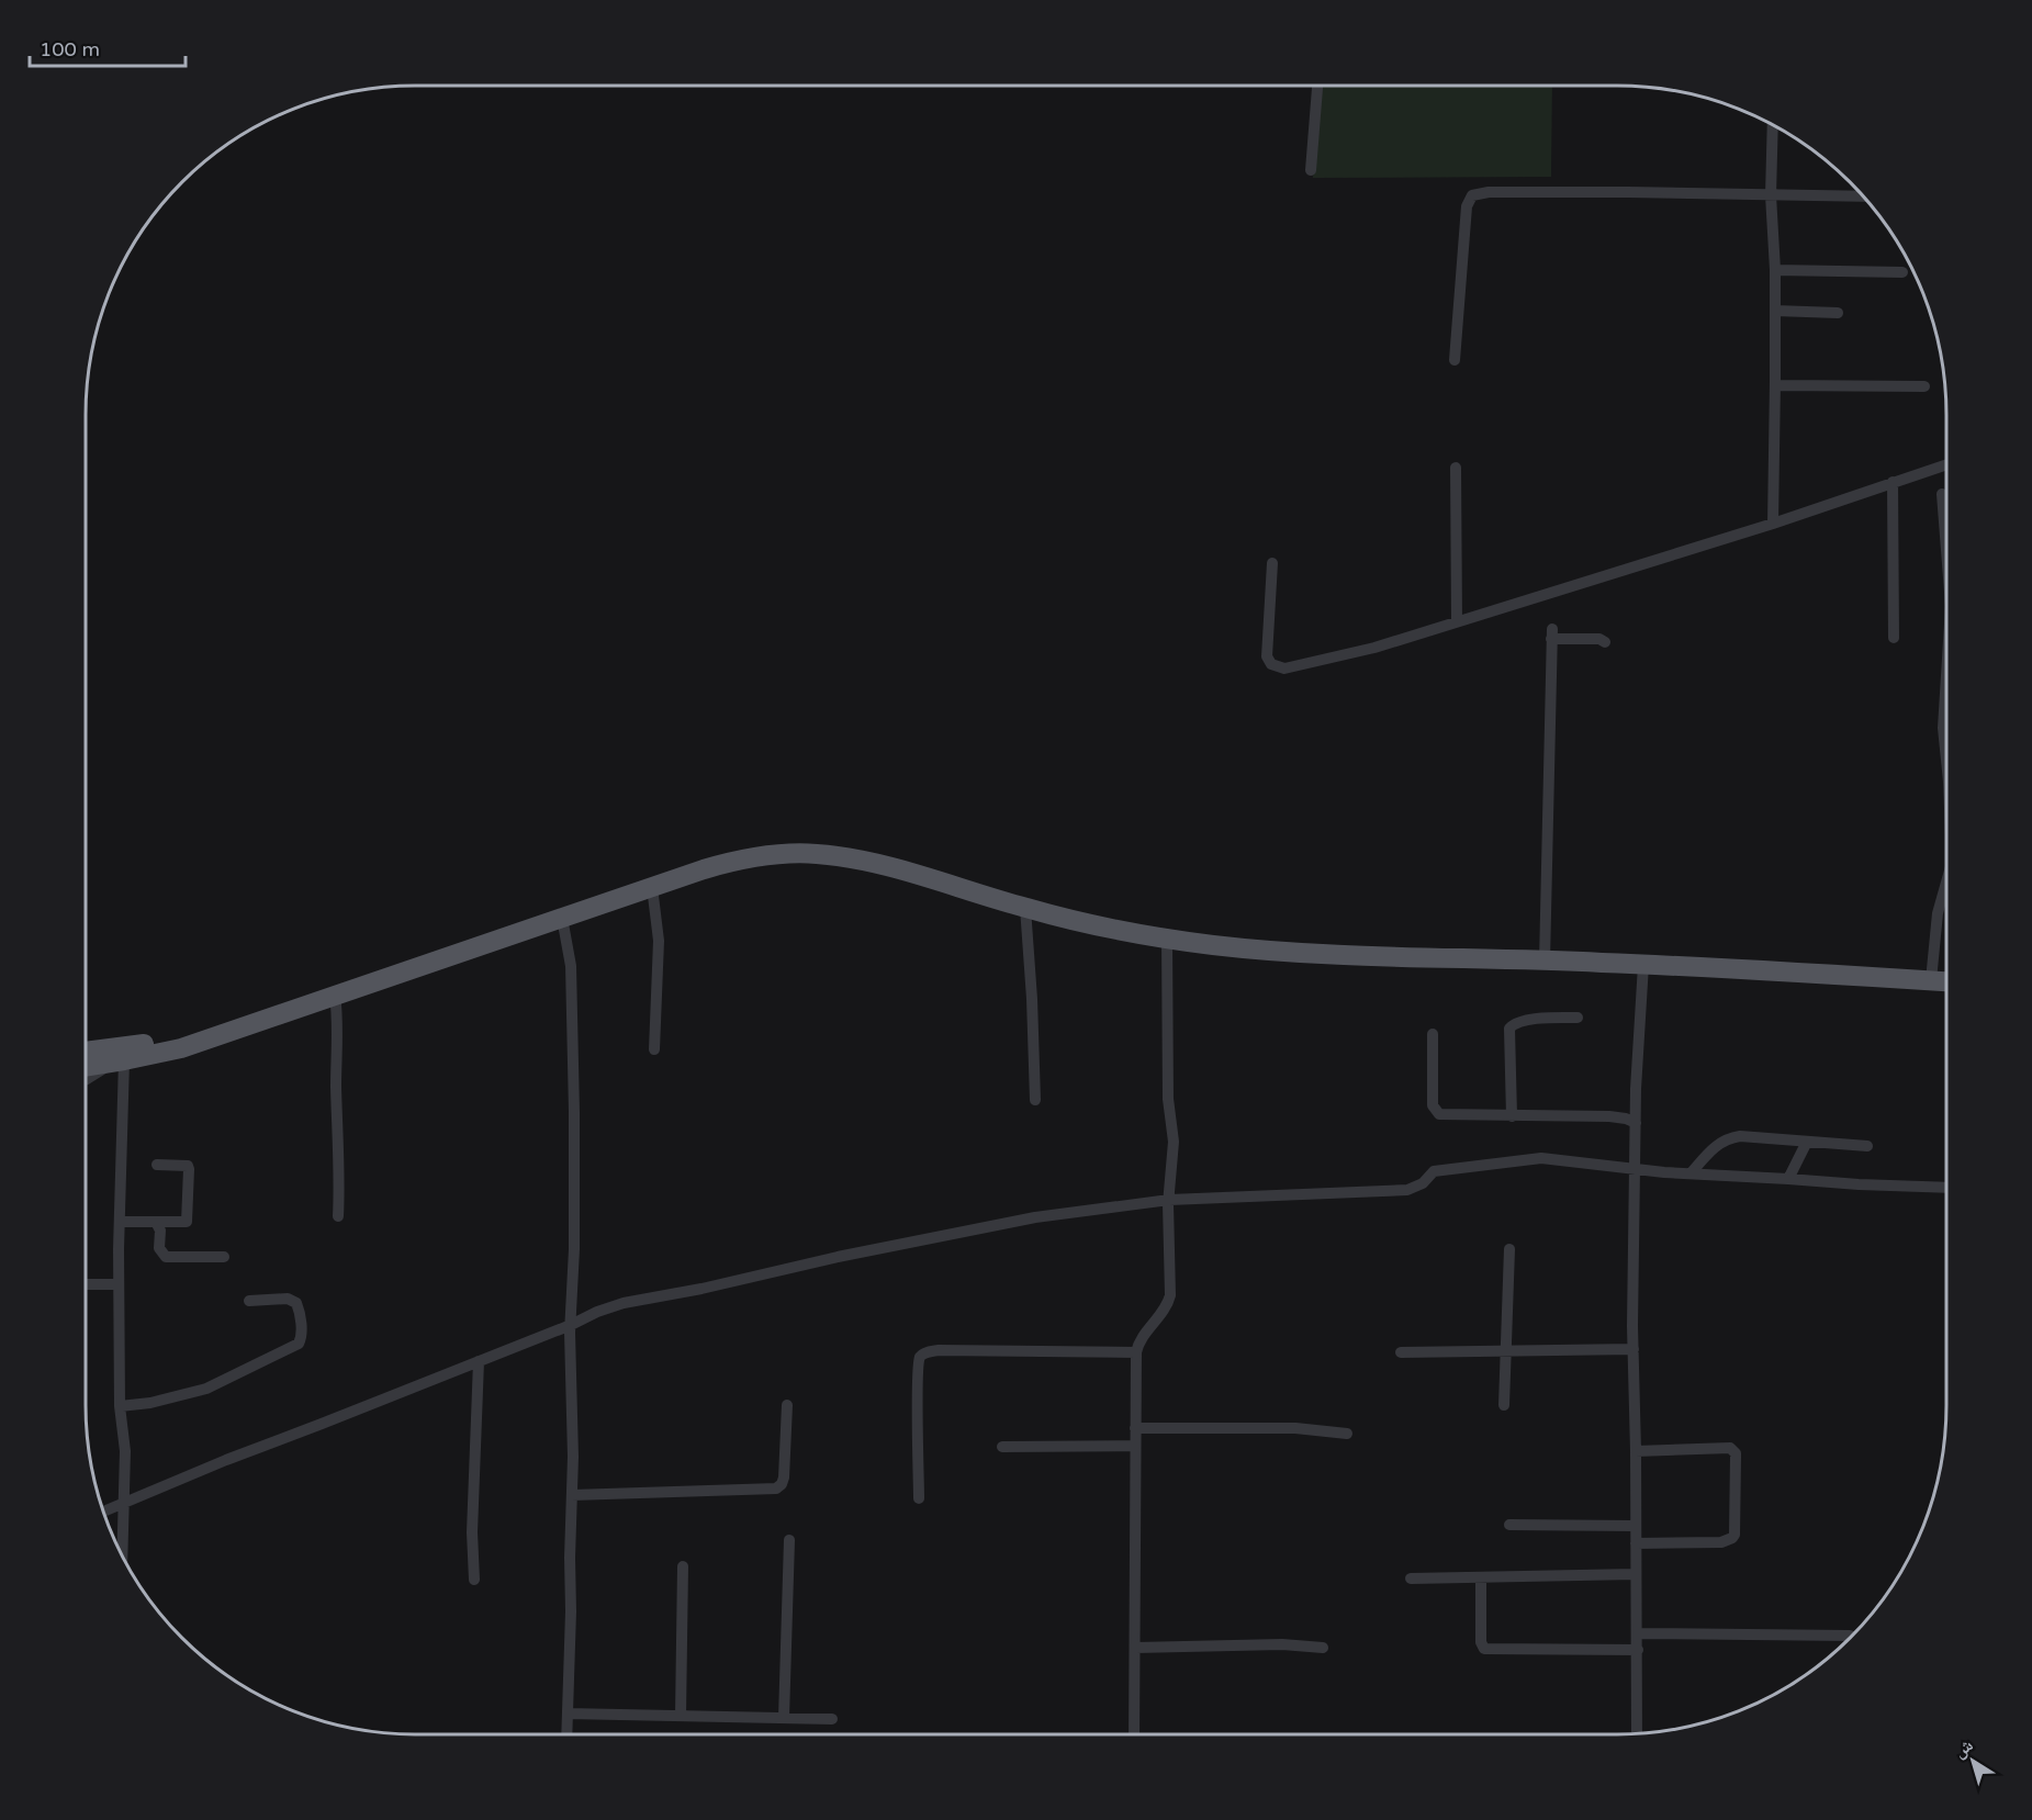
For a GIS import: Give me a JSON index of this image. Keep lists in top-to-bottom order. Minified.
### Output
{"scale_bar":"100 m","north":"top left"}
